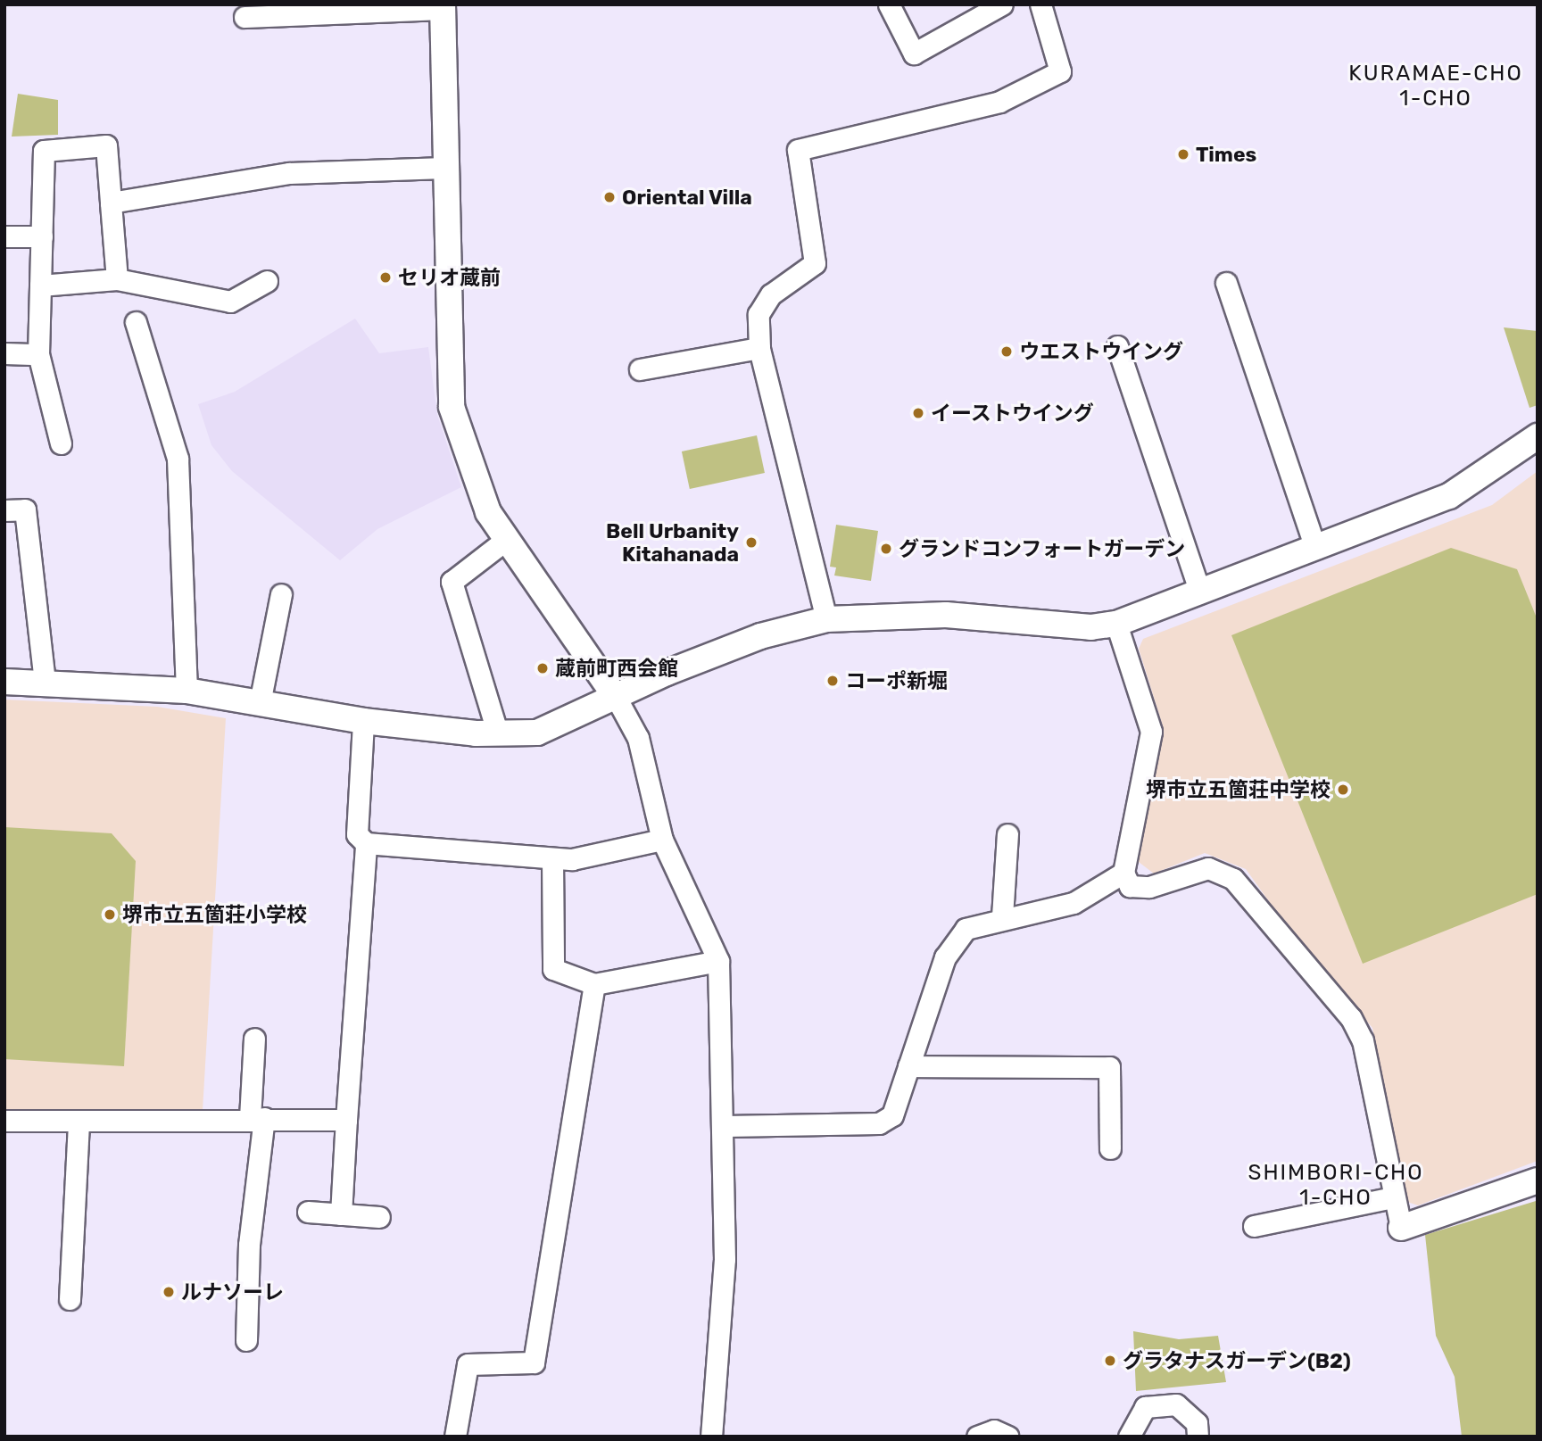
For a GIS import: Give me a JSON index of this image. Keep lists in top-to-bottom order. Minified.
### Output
{"districts":["KURAMAE-CHO 1-CHO","SHIMBORI-CHO 1-CHO"],"places":["Times","Oriental Villa","セリオ蔵前","ウエストウイング","イーストウイング","Bell Urbanity Kitahanada","グランドコンフォートガーデン","蔵前町西会館","コーポ新堀","堺市立五箇荘中学校","堺市立五箇荘小学校","ルナソーレ","グラタナスガーデン(B2)"]}
